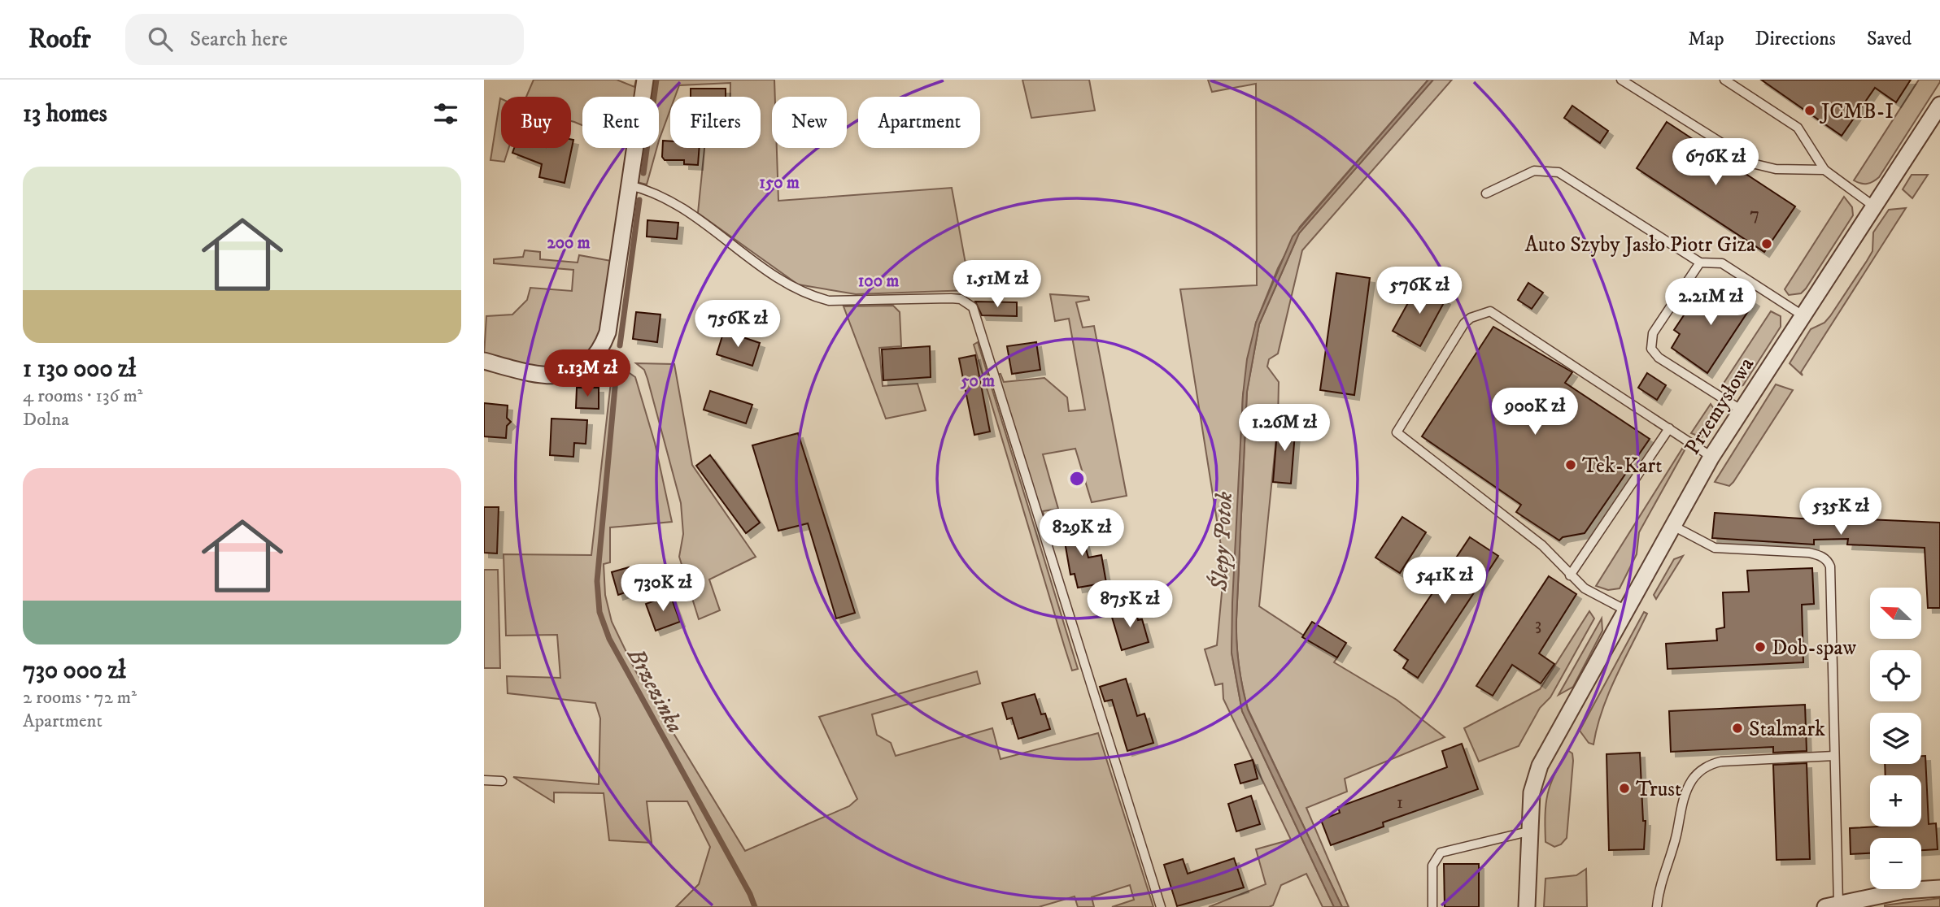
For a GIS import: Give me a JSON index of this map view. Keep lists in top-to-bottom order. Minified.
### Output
{"streets":{"street":["Przemysłowa"]},"water":["Ślepy Potok","Brzezinka"],"places":["JCMB-I","Auto Szyby Jasło Piotr Giza","Tek-Kart","Dob-spaw","Stalmark","Trust"],"house_numbers":["7","3","1"],"north":"top left","page":{"header":"Roofr","search":"Search here","nav":["Map","Directions","Saved"],"heading":"13 homes","chip":["Buy","Rent","Filters","New","Apartment"],"price":["676K zł","1.51M zł","576K zł","2.21M zł","756K zł","1.13M zł","900K zł","1.26M zł","535K zł","829K zł","541K zł","730K zł","875K zł"],"list":[{"name":"1 130 000 zł","note":"4 rooms · 136 m² · Dolna"},{"name":"730 000 zł","note":"2 rooms · 72 m² · Apartment"}],"map_buttons":["+","−"]},"rings":["150 m","200 m","100 m","50 m"]}
